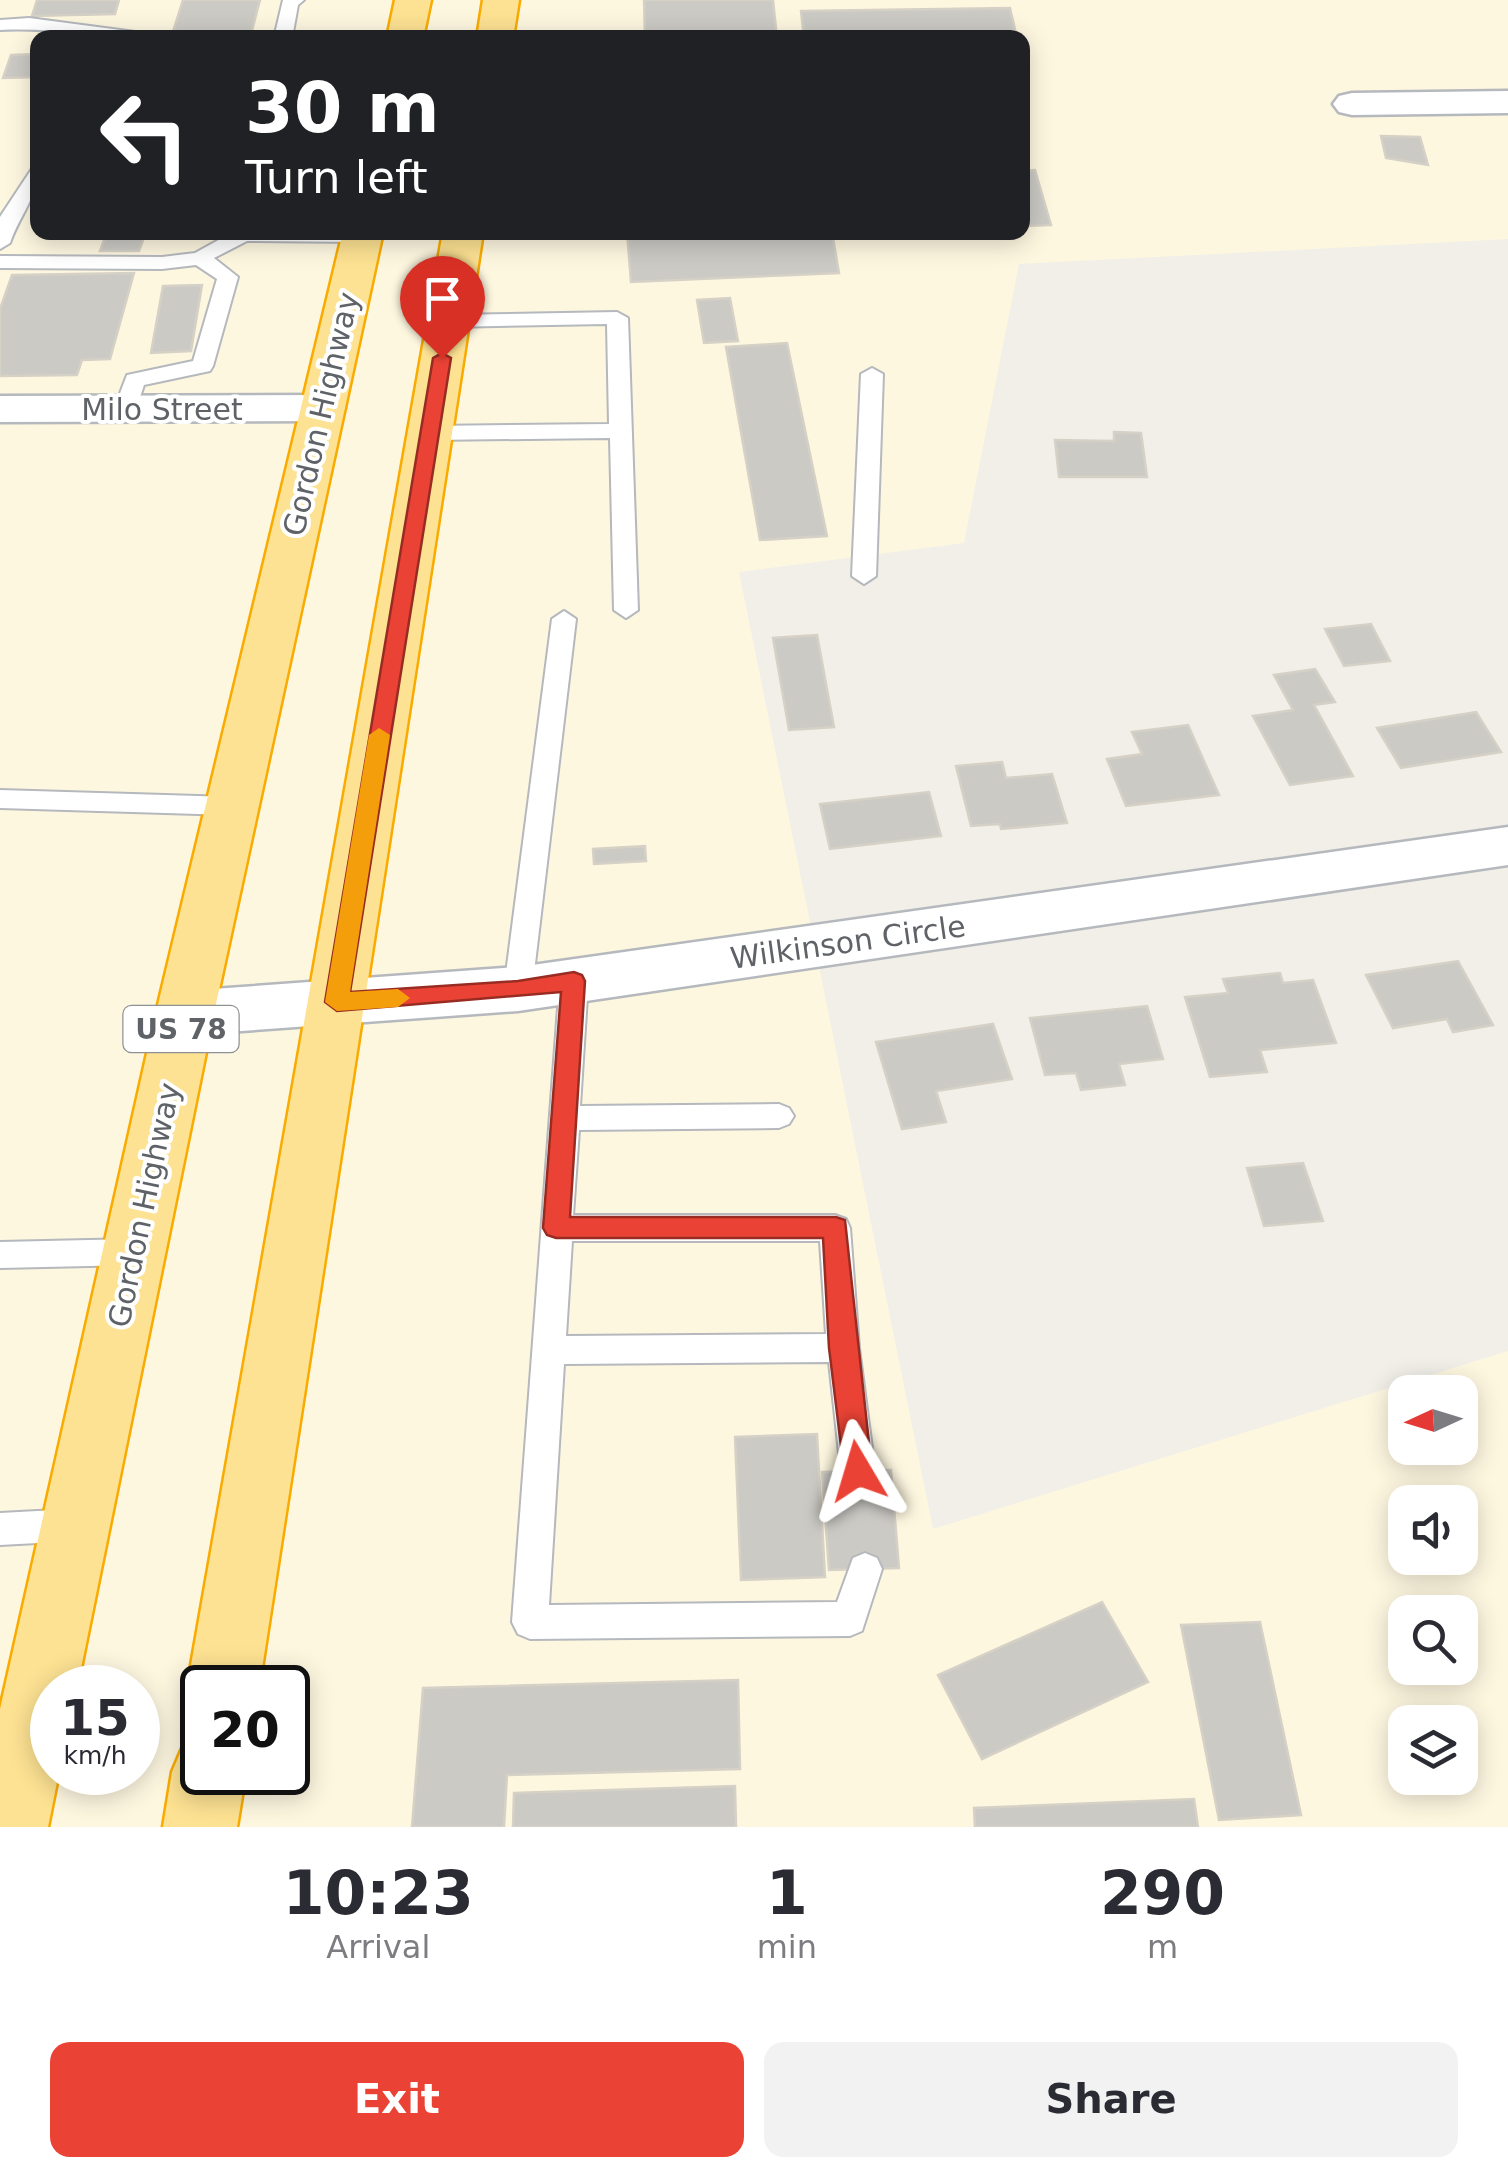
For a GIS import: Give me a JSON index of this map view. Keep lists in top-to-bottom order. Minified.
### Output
{"streets":{"highway":["Gordon Highway","US 78"],"street":["Milo Street","Wilkinson Circle"]},"crossings":[["Milo Street","Gordon Highway"],["Gordon Highway","Wilkinson Circle"]],"north":"left","page":{"turn":["30 m","Turn left"],"speed":"15 km/h","limit":"20","eta":["10:23","Arrival","1","min","290","m"],"buttons":["Exit","Share"]}}
